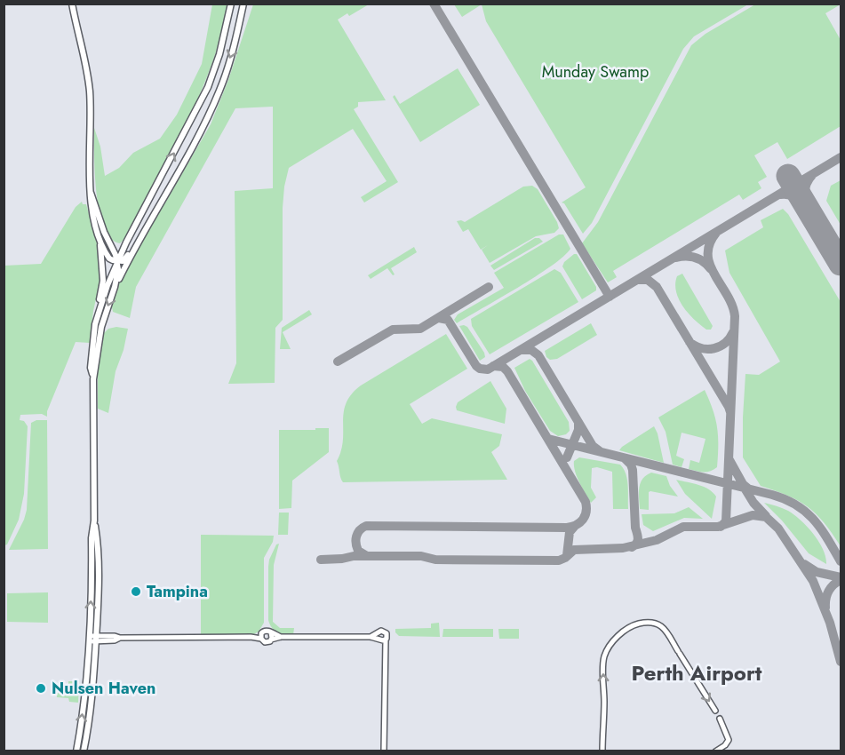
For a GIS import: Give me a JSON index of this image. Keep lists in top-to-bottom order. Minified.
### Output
{"districts":["Perth Airport"],"parks":["Munday Swamp"],"places":["Tampina","Nulsen Haven"]}
